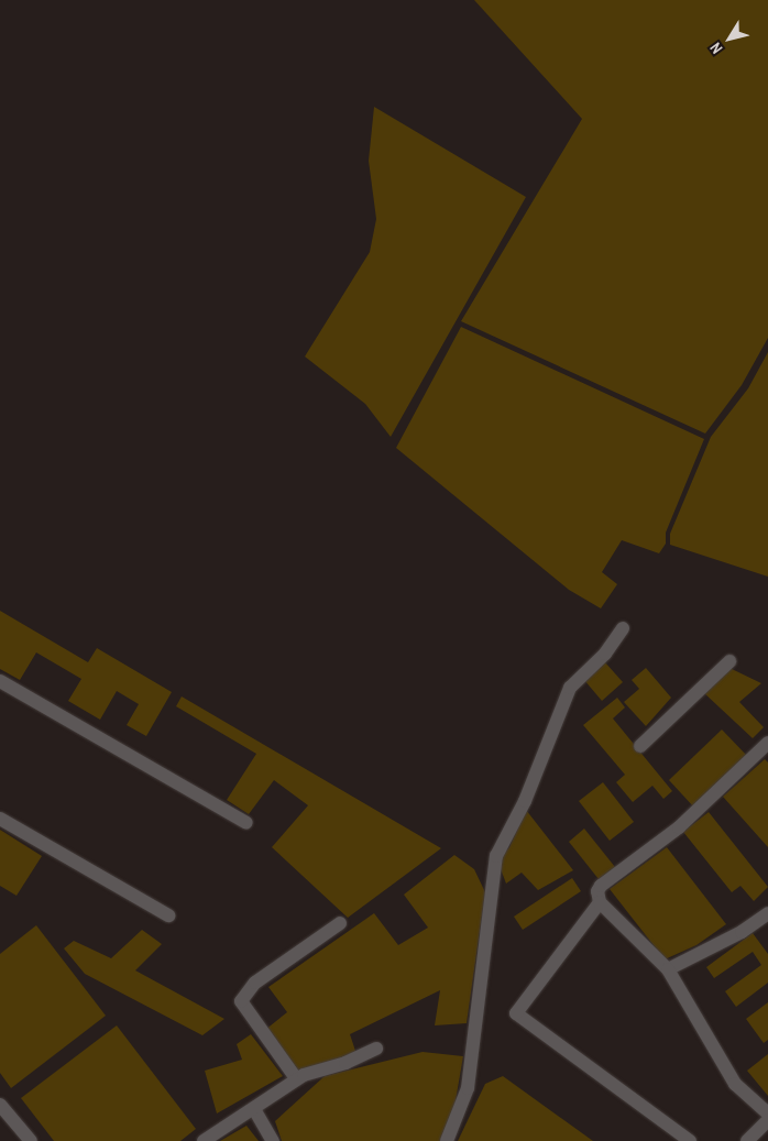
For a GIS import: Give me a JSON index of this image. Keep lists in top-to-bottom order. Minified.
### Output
{"north":"bottom left"}
